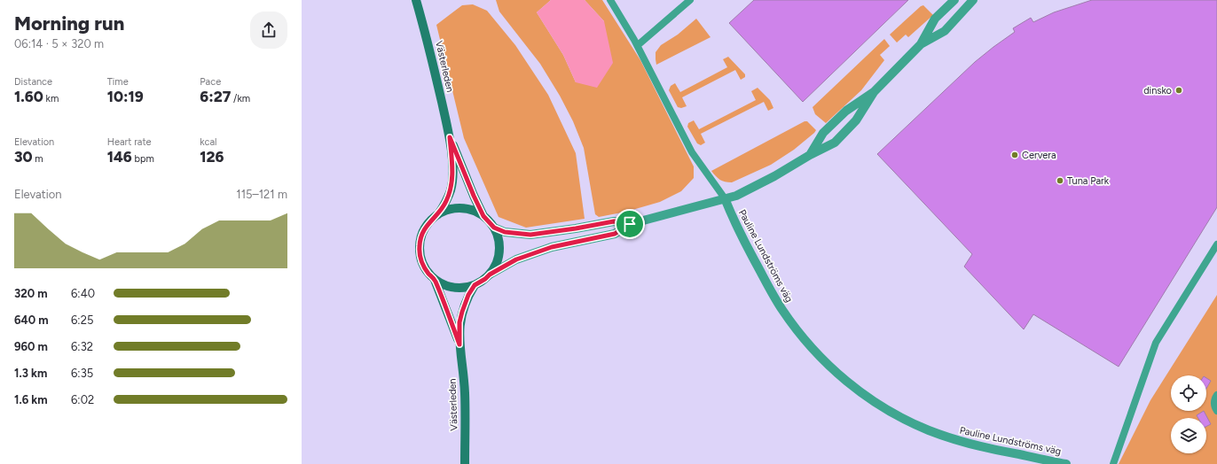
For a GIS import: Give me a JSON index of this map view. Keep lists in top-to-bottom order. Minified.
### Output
{"streets":{"main road":["Västerleden"],"street":["Pauline Lundströms väg"]},"places":["dinsko","Cervera","Tuna Park"],"page":{"heading":["Morning run","06:14 · 5 × 320 m"],"stats":[["Distance","1.60 km"],["Time","10:19"],["Pace","6:27 /km"],["Elevation","30 m"],["Heart rate","146 bpm"],["kcal","126"]],"chart":["Elevation","115–121 m"],"list":[{"name":"320 m","note":"6:40"},{"name":"640 m","note":"6:25"},{"name":"960 m","note":"6:32"},{"name":"1.3 km","note":"6:35"},{"name":"1.6 km","note":"6:02"}]}}
